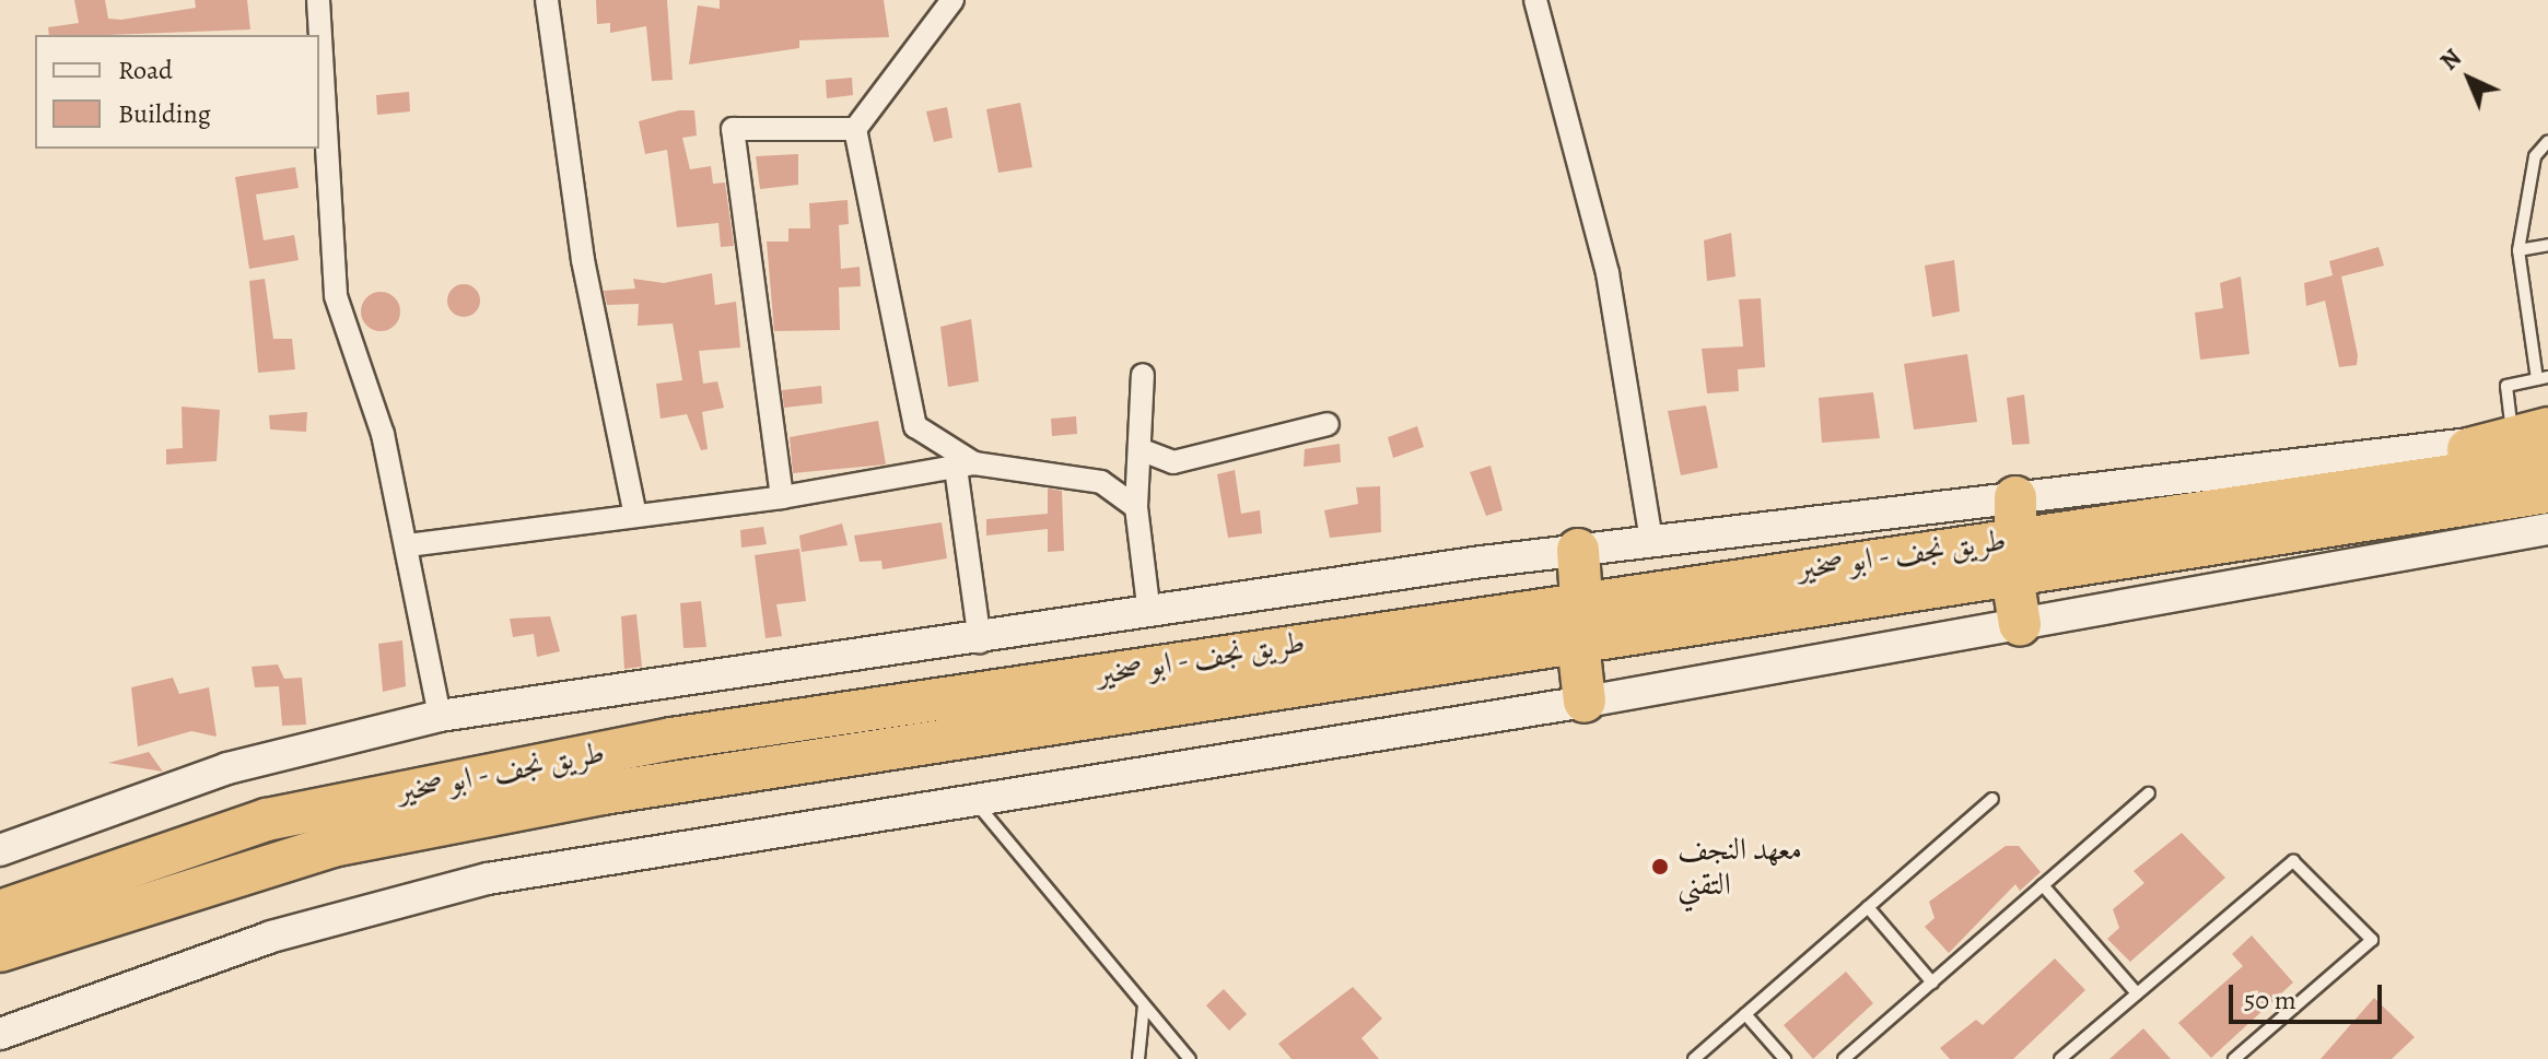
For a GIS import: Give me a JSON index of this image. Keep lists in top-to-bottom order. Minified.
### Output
{"streets":{"highway":["طريق نجف - ابو صخير"]},"places":["معهد النجف التقني"],"legend":["Road","Building"],"scale_bar":"50 m","north":"top left"}
